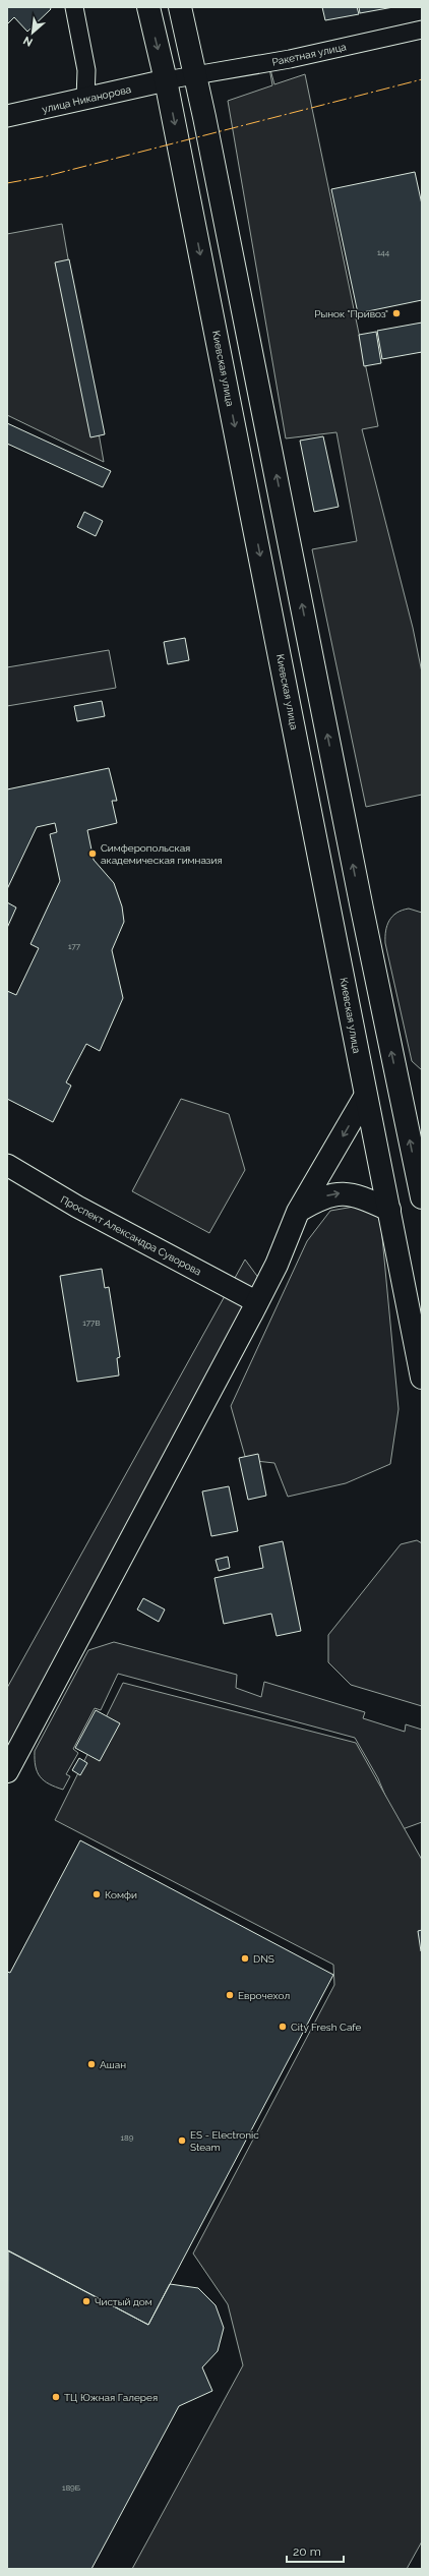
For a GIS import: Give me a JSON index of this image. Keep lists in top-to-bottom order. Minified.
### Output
{"streets":{"main road":["Киевская улица"],"street":["Ракетная улица","улица Никанорова","Проспект Александра Суворова"]},"crossings":[["Ракетная улица","улица Никанорова"],["Ракетная улица","Киевская улица"],["улица Никанорова","Киевская улица"]],"places":["Рынок \"Привоз\"","Симферопольская академическая гимназия","Комфи","DNS","Еврочехол","City Fresh Cafe","Ашан","ES - Electronic Steam","Чистый дом","ТЦ Южная Галерея"],"house_numbers":["144","177","177В","189","189Б"],"scale_bar":"20 m","north":"bottom left"}
